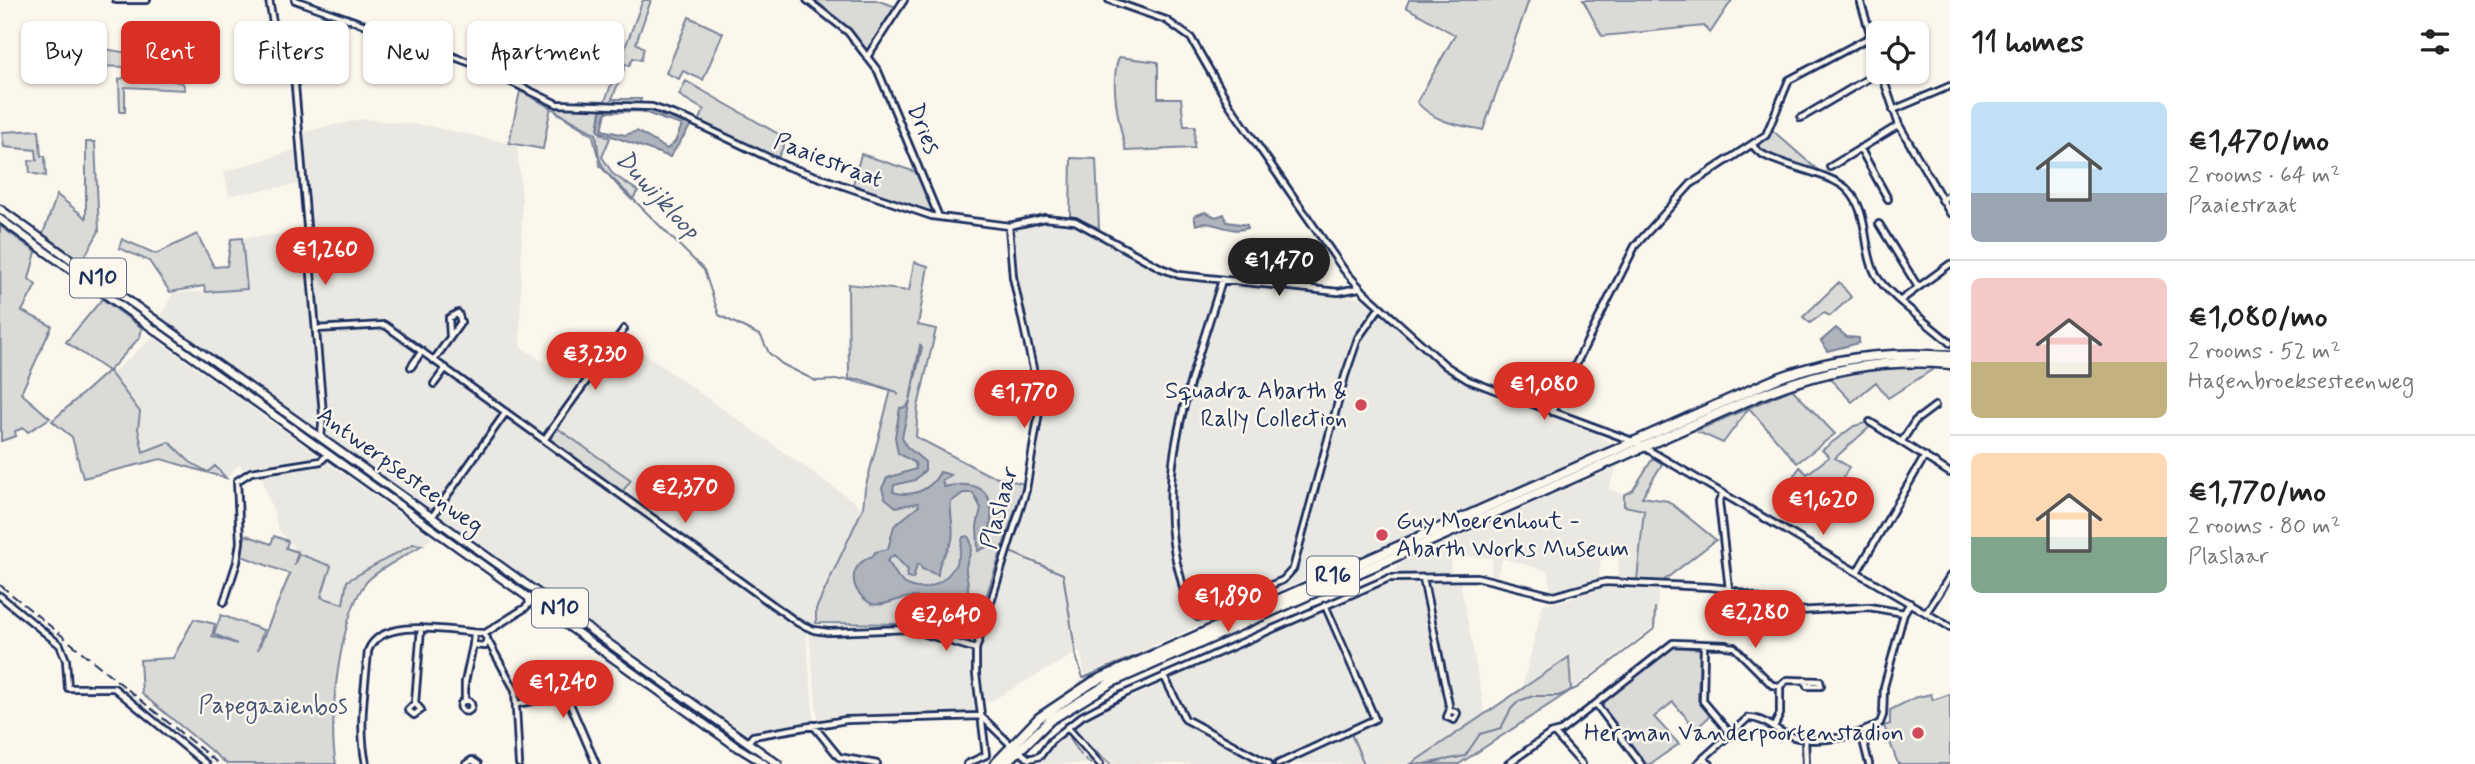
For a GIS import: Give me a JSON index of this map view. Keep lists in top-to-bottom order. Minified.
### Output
{"streets":{"highway":["R16"],"main road":["N10","Antwerpsesteenweg"],"street":["Dries","Paaiestraat","Plaslaar"]},"crossings":[["Dries","Paaiestraat"],["Paaiestraat","Plaslaar"],["N10","Antwerpsesteenweg"]],"water":["Duwijkloop"],"parks":["Papegaaienbos"],"places":["Squadra Abarth & Rally Collection","Guy Moerenhout - Abarth Works Museum","Herman Vanderpoortenstadion"],"page":{"heading":"11 homes","chip":["Buy","Rent","Filters","New","Apartment"],"list":[{"name":"€1,470/mo","note":"2 rooms · 64 m² · Paaiestraat"},{"name":"€1,080/mo","note":"2 rooms · 52 m² · Hagenbroeksesteenweg"},{"name":"€1,770/mo","note":"2 rooms · 80 m² · Plaslaar"}],"price":["€1,260","€1,470","€3,230","€1,080","€1,770","€2,370","€1,620","€1,890","€2,280","€2,640","€1,240"]}}
